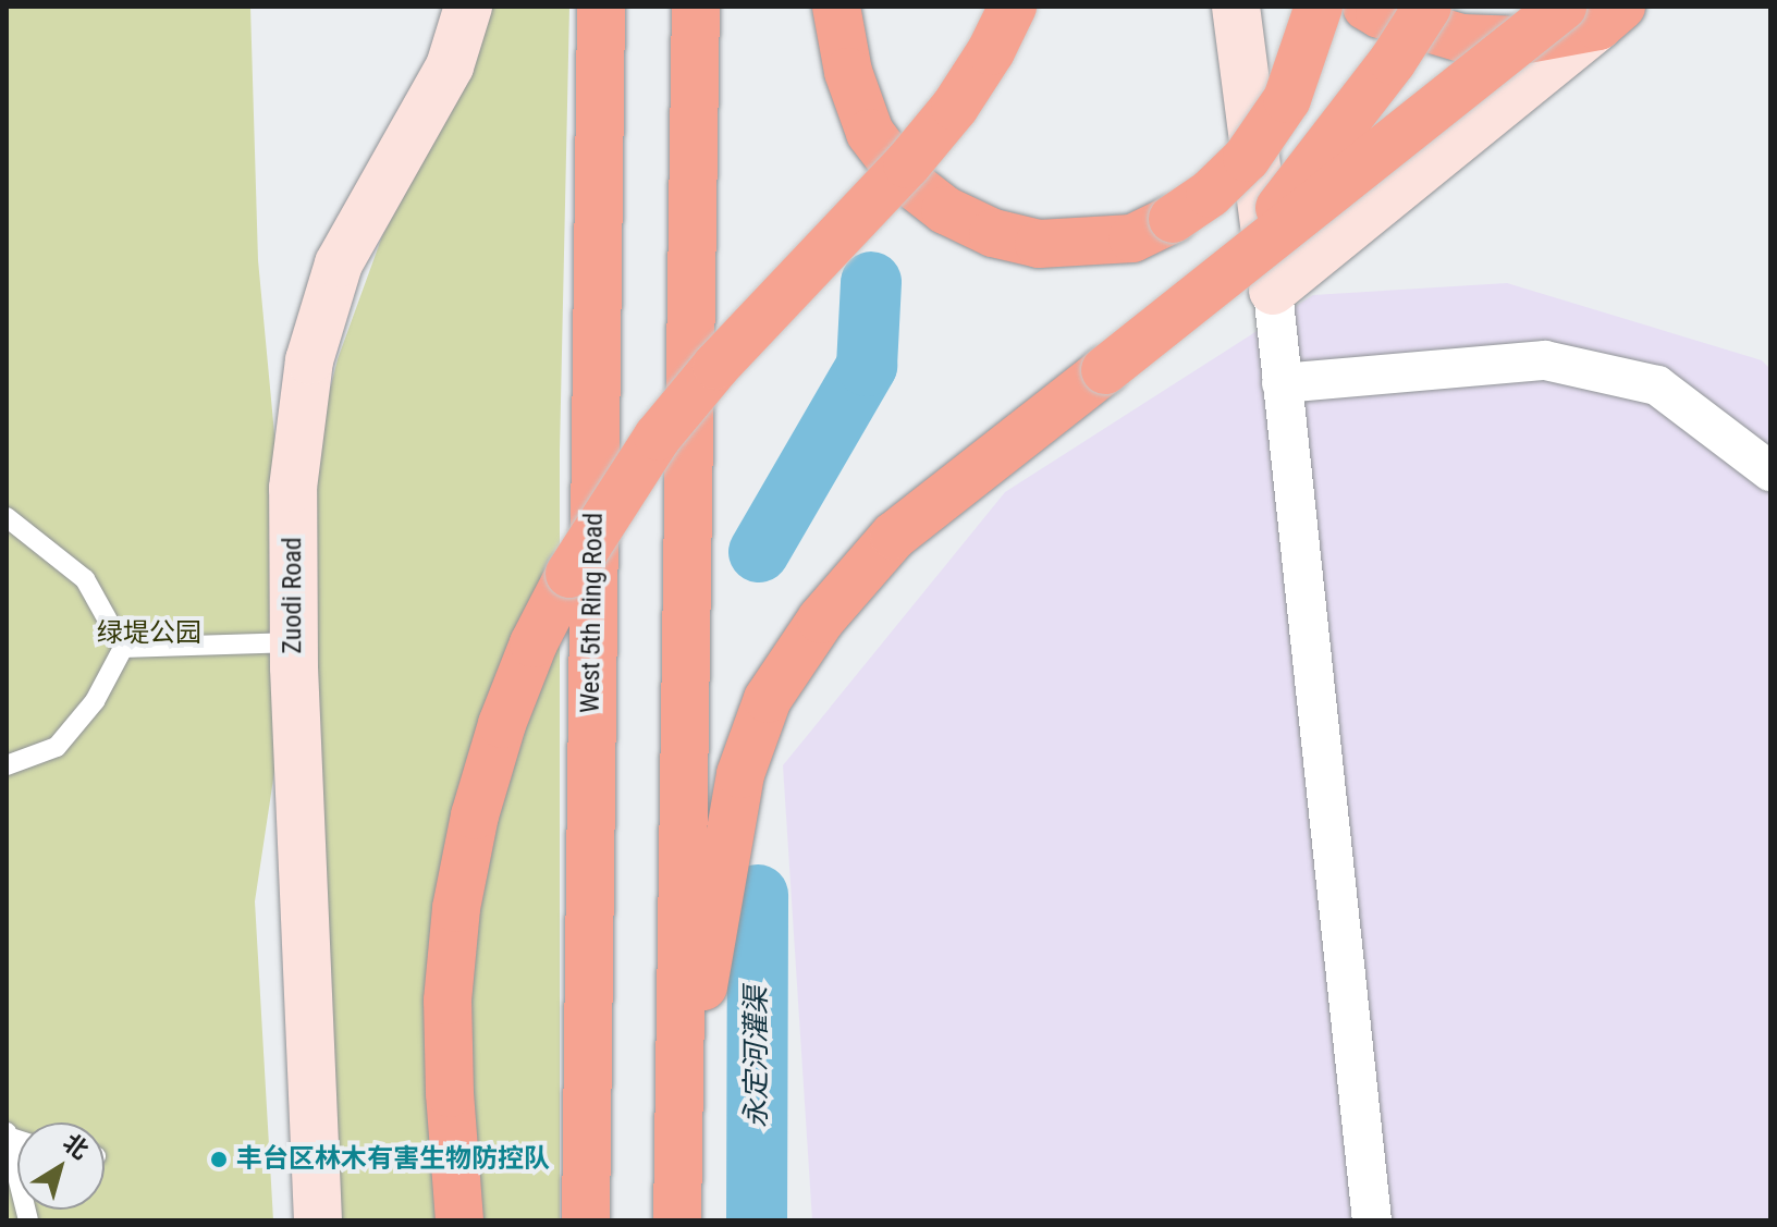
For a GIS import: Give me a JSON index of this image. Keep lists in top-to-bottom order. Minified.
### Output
{"streets":{"highway":["West 5th Ring Road"],"main road":["Zuodi Road"]},"water":["永定河灌渠"],"parks":["绿堤公园"],"places":["丰台区林木有害生物防控队"],"north":"top right"}
